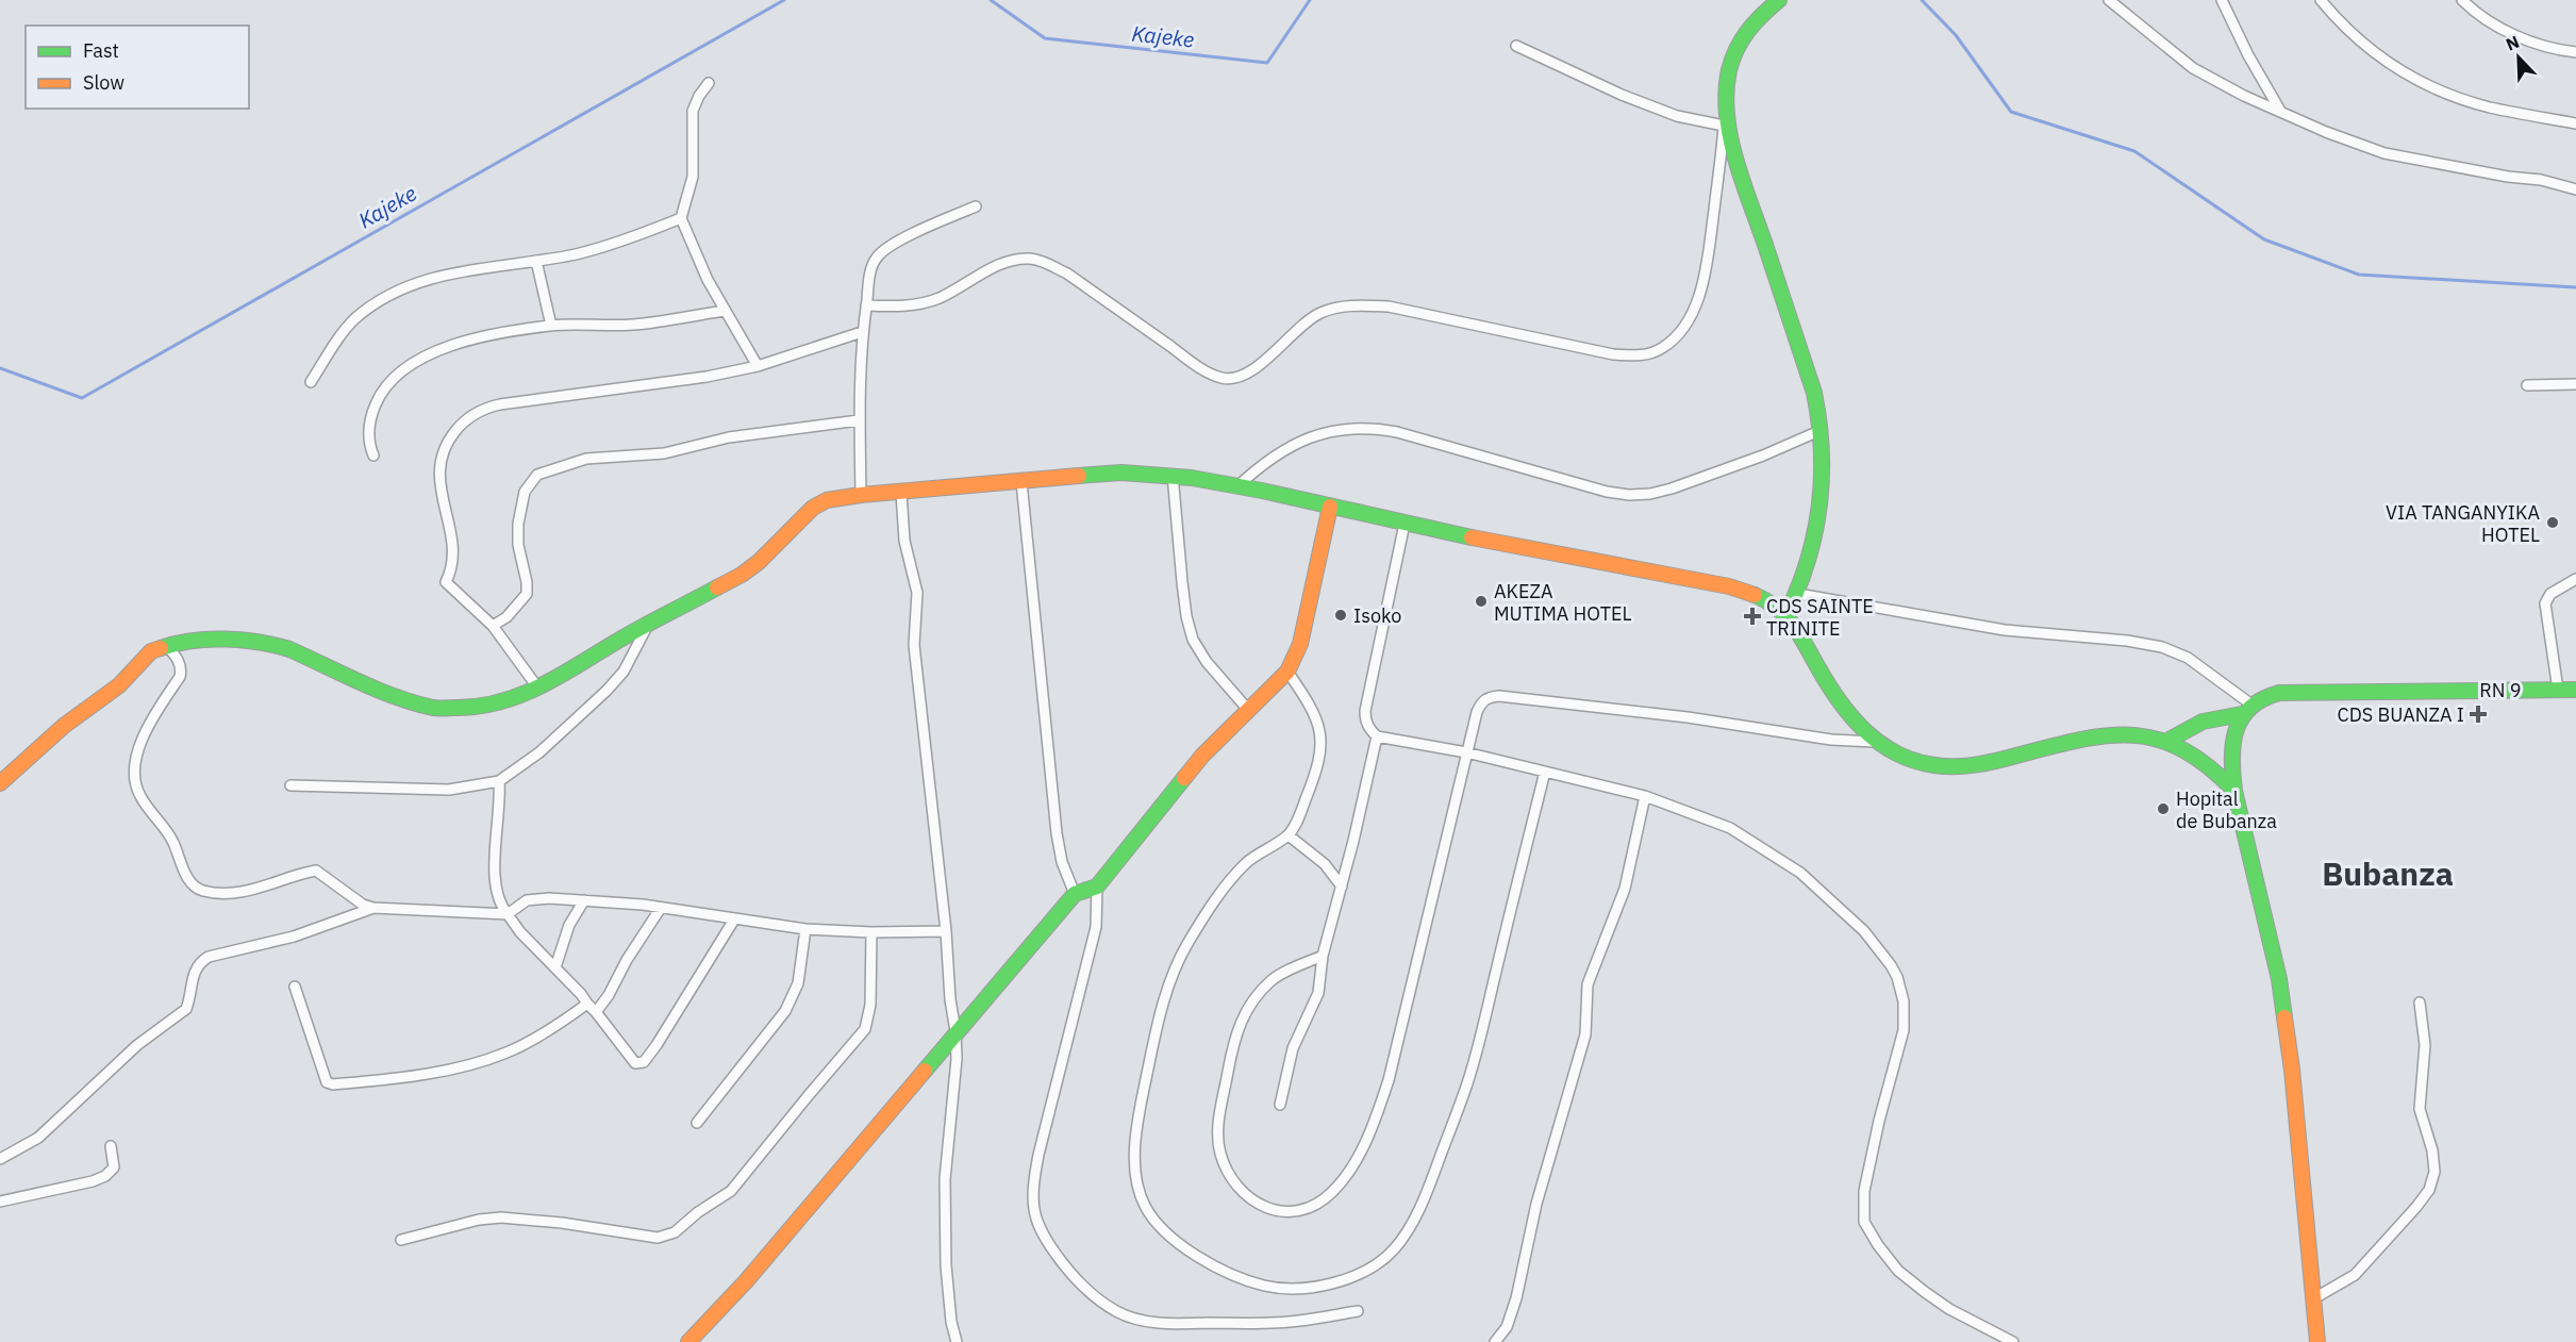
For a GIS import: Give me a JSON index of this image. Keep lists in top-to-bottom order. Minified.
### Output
{"streets":{"main road":["RN 9"]},"districts":["Bubanza"],"water":["Kajeke"],"places":{"other":["VIA TANGANYIKA HOTEL","AKEZA MUTIMA HOTEL","Isoko","Hopital de Bubanza"],"health":["CDS SAINTE TRINITE","CDS BUANZA I"]},"legend":["Fast","Slow"],"north":"top left"}
